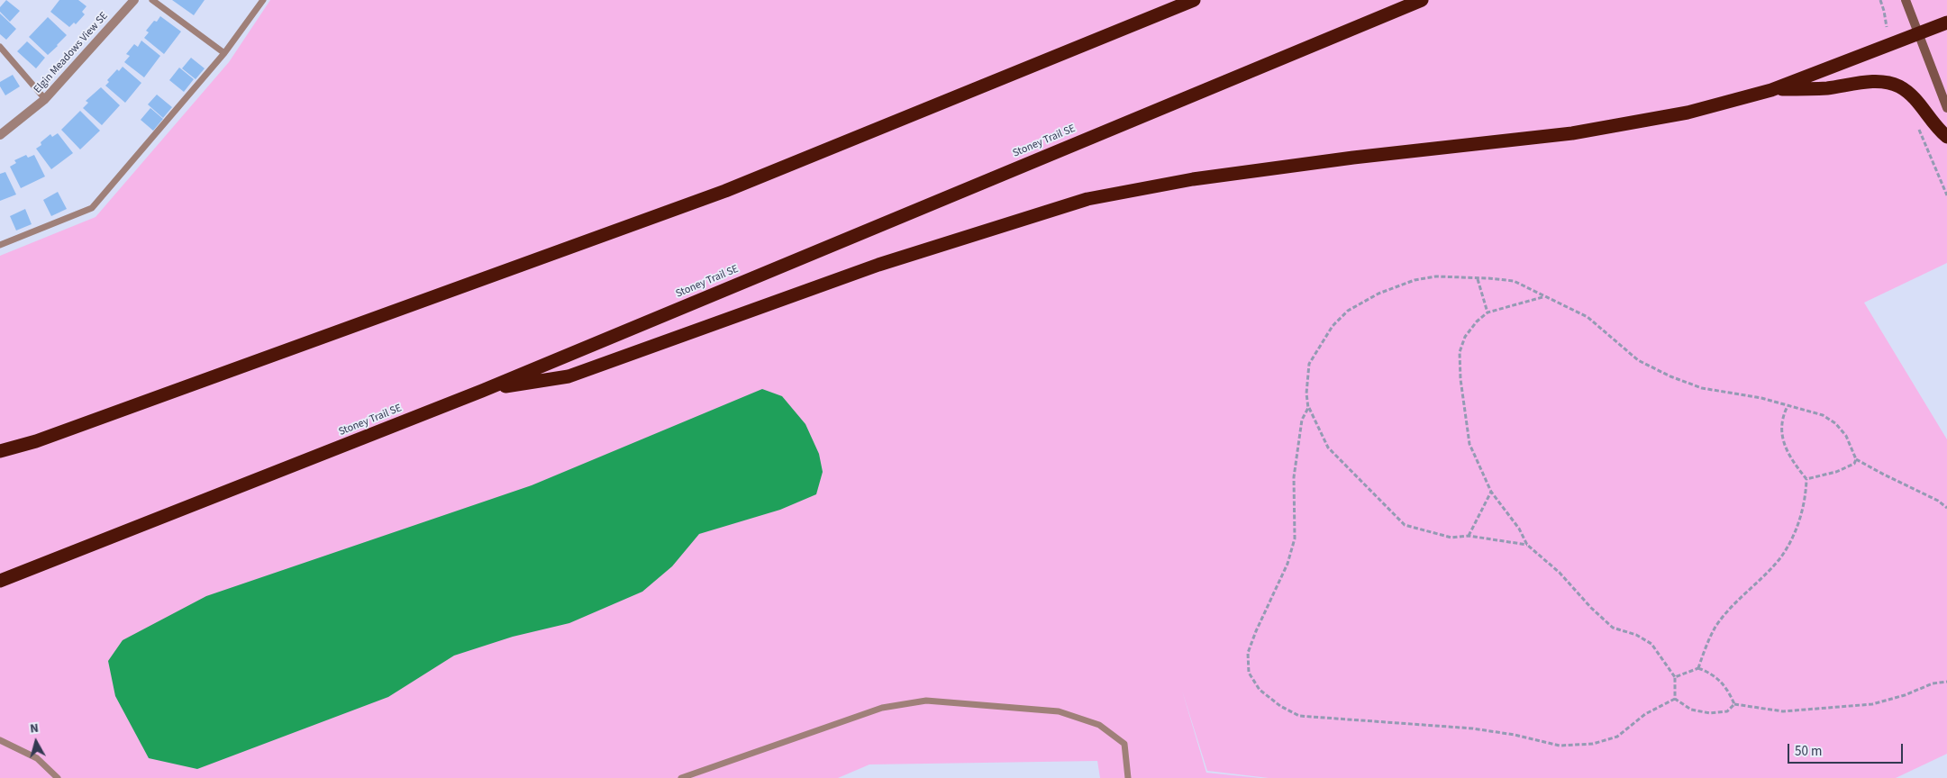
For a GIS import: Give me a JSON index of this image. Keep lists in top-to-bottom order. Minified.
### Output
{"streets":{"highway":["Stoney Trail SE"],"street":["Elgin Meadows View SE"]},"scale_bar":"50 m","north":"top"}
